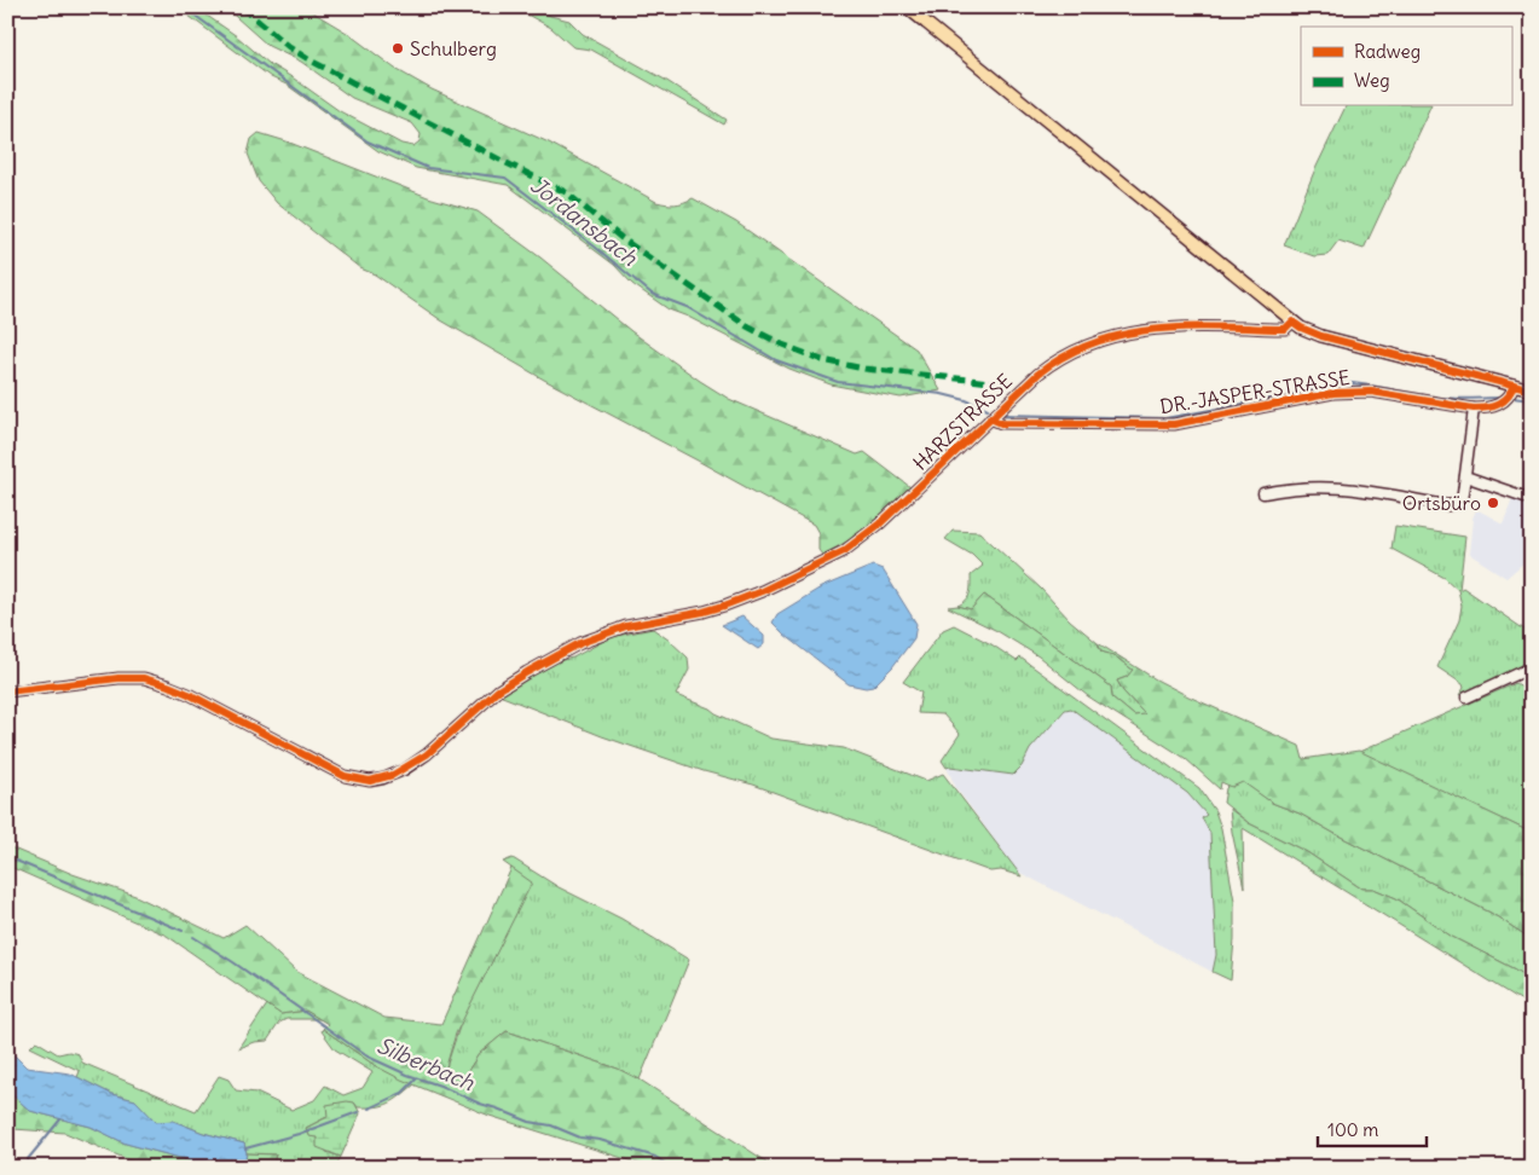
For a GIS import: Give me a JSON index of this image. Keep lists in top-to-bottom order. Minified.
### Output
{"streets":{"street":["DR.-JASPER-STRASSE","HARZSTRASSE"]},"crossings":[["DR.-JASPER-STRASSE","HARZSTRASSE"]],"water":["Jordansbach","Silberbach"],"places":["Schulberg","Ortsbüro"],"legend":["Radweg","Weg"],"scale_bar":"100 m"}
